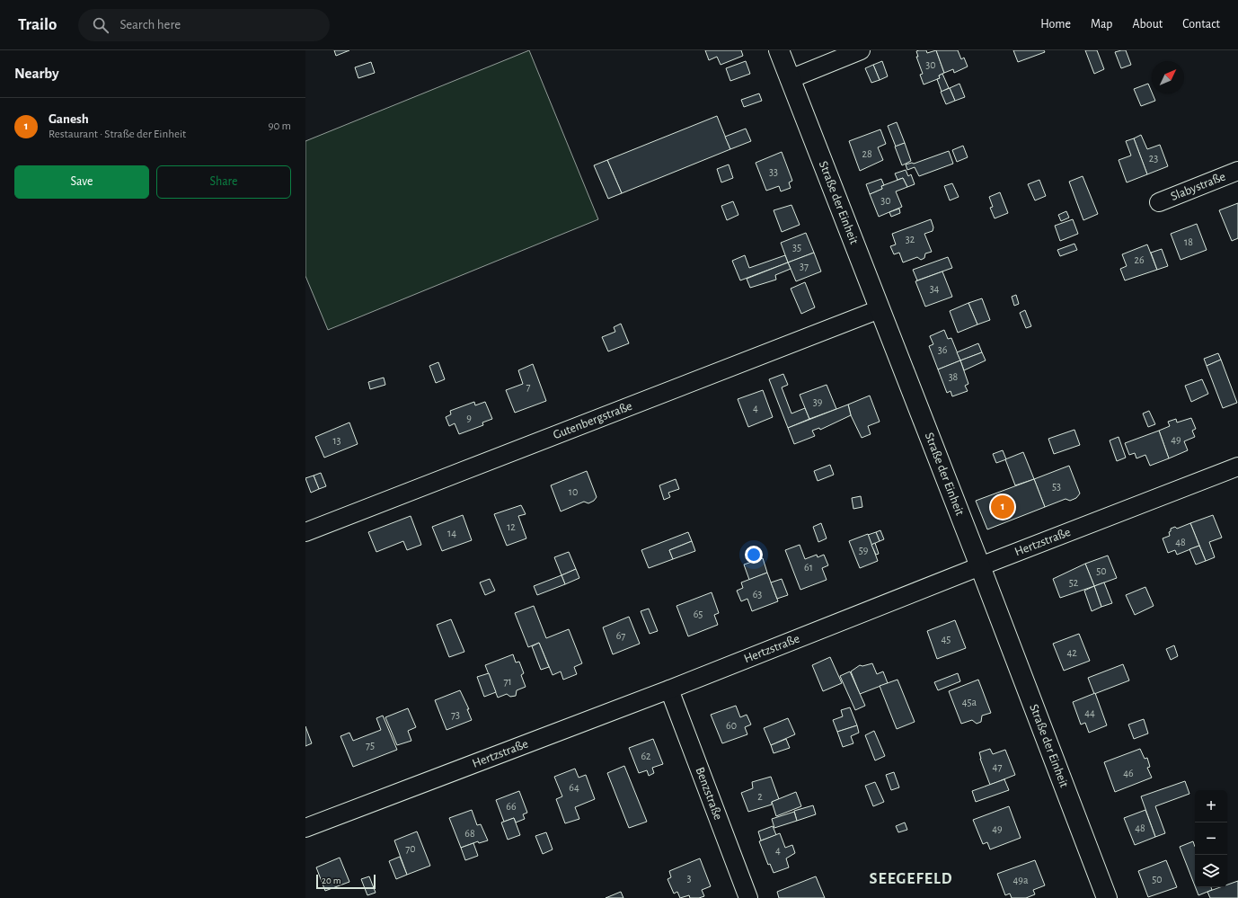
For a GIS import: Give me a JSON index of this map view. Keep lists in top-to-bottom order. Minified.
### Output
{"streets":{"street":["Slabystraße","Straße der Einheit","Gutenbergstraße","Hertzstraße","Benzstraße"]},"crossings":[["Straße der Einheit","Gutenbergstraße"],["Straße der Einheit","Hertzstraße"],["Hertzstraße","Benzstraße"]],"districts":["SEEGEFELD"],"house_numbers":["30","28","23","33","30","32","18","35","26","37","34","36","38","7","39","4","9","49","13","53","10","12","14","48","59","61","50","52","63","65","67","45","42","71","45a","44","73","60","75","62","47","46","64","2","66","48","49","68","70","4","3","50","49a"],"scale_bar":"20 m","north":"top right","page":{"header":"Trailo","search":"Search here","nav":["Home","Map","About","Contact"],"heading":"Nearby","list":[{"mark":"1","name":"Ganesh","note":"Restaurant · Straße der Einheit","value":"90 m"}],"buttons":["Save","Share"],"pins":"1","map_buttons":["+","−"],"scale":"20 m"}}
